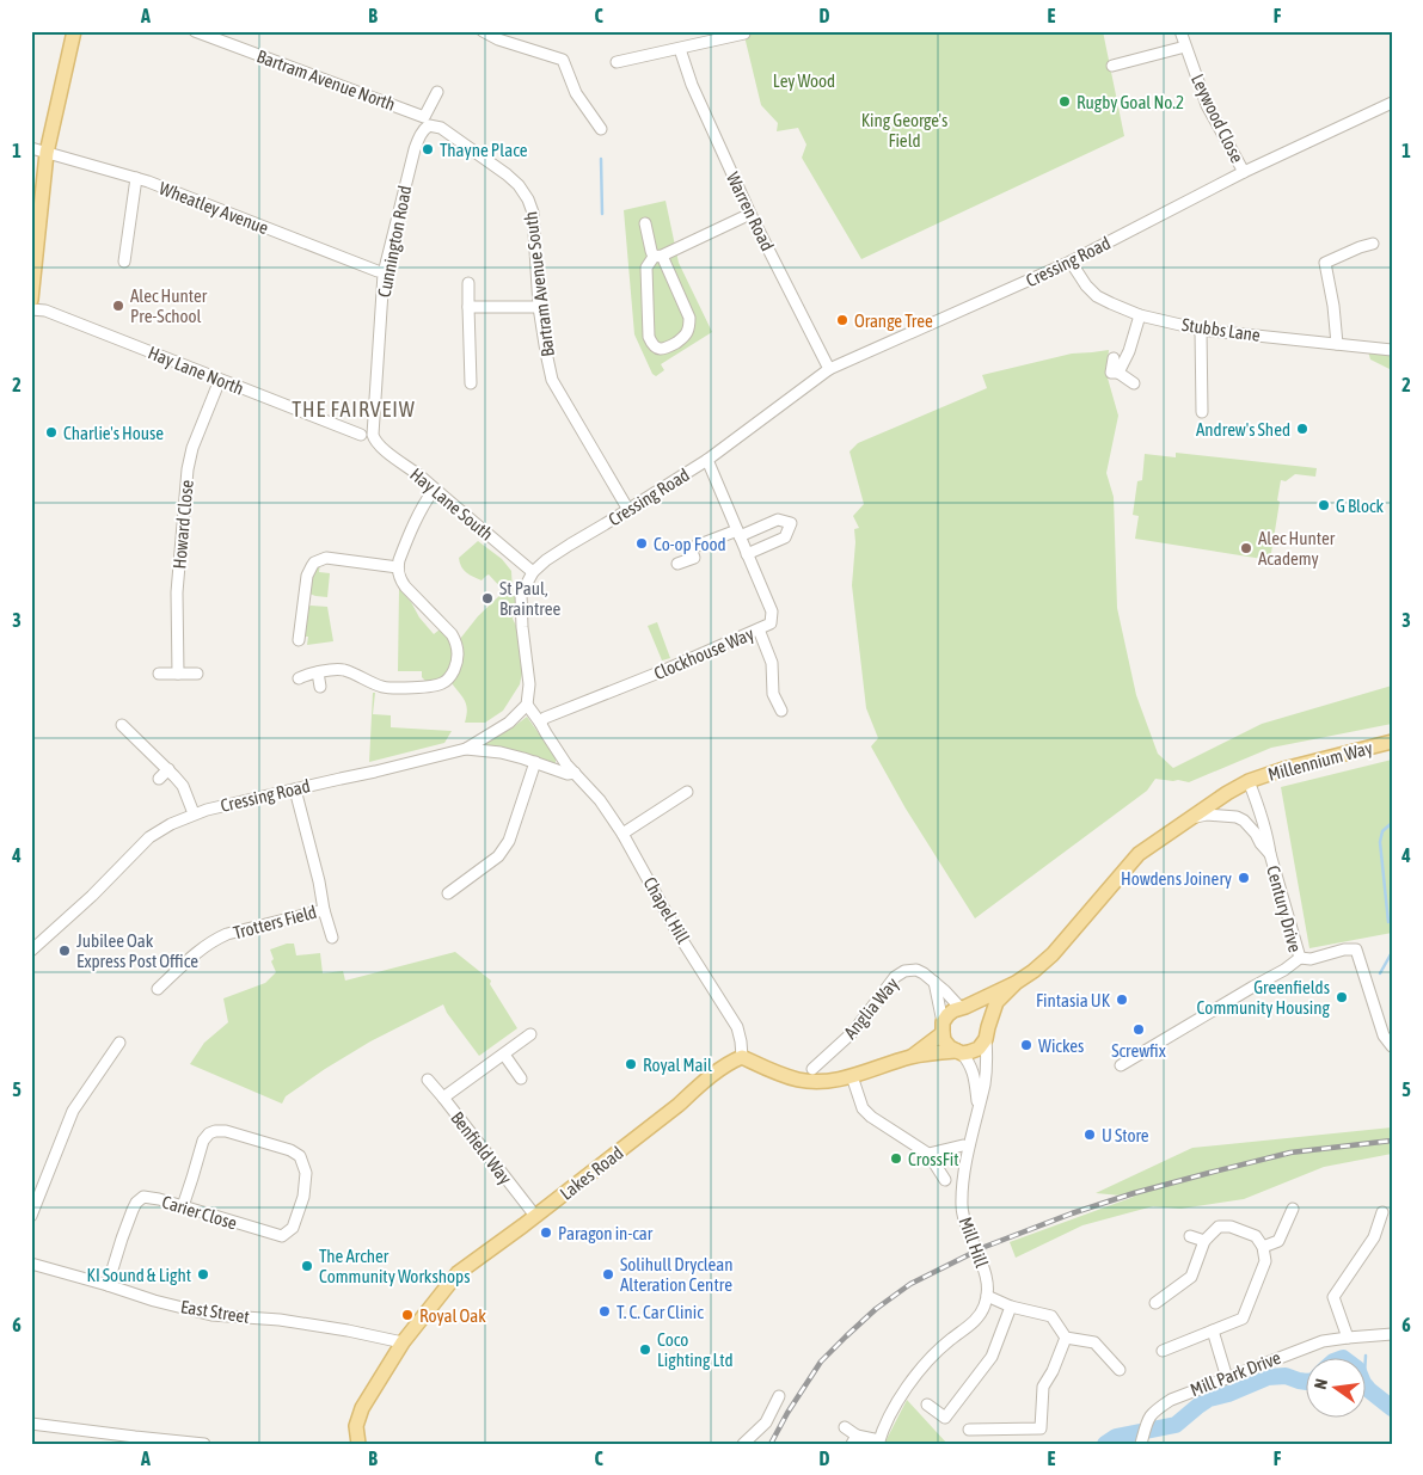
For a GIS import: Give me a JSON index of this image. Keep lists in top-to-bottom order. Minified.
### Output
{"streets":{"main road":["Millennium Way","Lakes Road"],"street":["Bartram Avenue North","Leywood Close","Wheatley Avenue","Warren Road","Cunnington Road","Cressing Road","Bartram Avenue South","Stubbs Lane","Hay Lane North","Hay Lane South","Howard Close","Clockhouse Way","Century Drive","Chapel Hill","Trotters Field","Anglia Way","Benfield Way","Carier Close","Mill Hill","East Street","Mill Park Drive"]},"crossings":[["Bartram Avenue North","Cunnington Road"],["Bartram Avenue North","Bartram Avenue South"],["Leywood Close","Cressing Road"],["Warren Road","Cressing Road"],["Cunnington Road","Bartram Avenue South"],["Cunnington Road","Hay Lane South"],["Cressing Road","Bartram Avenue South"],["Cressing Road","Stubbs Lane"],["Cressing Road","Hay Lane South"],["Cressing Road","Clockhouse Way"],["Cressing Road","Chapel Hill"],["Cressing Road","Trotters Field"],["Hay Lane North","Howard Close"],["Clockhouse Way","Chapel Hill"],["Millennium Way","Century Drive"],["Chapel Hill","Lakes Road"],["Anglia Way","Mill Hill"],["Benfield Way","Lakes Road"],["Lakes Road","East Street"],["Carier Close","East Street"]],"districts":["THE FAIRVEIW"],"parks":["Ley Wood","King George's Field"],"places":["Rugby Goal No.2","Thayne Place","Alec Hunter Pre-School","Orange Tree","Andrew's Shed","Charlie's House","G Block","Co-op Food","Alec Hunter Academy","St Paul, Braintree","Howdens Joinery","Jubilee Oak Express Post Office","Greenfields Community Housing","Fintasia UK","Screwfix","Wickes","Royal Mail","U Store","CrossFit","Paragon in-car","The Archer Community Workshops","KI Sound & Light","Solihull Dryclean Alteration Centre","T. C. Car Clinic","Royal Oak","Coco Lighting Ltd"],"north":"left","grid":{"columns":["A","B","C","D","E","F"],"rows":["1","2","3","4","5","6"]}}
